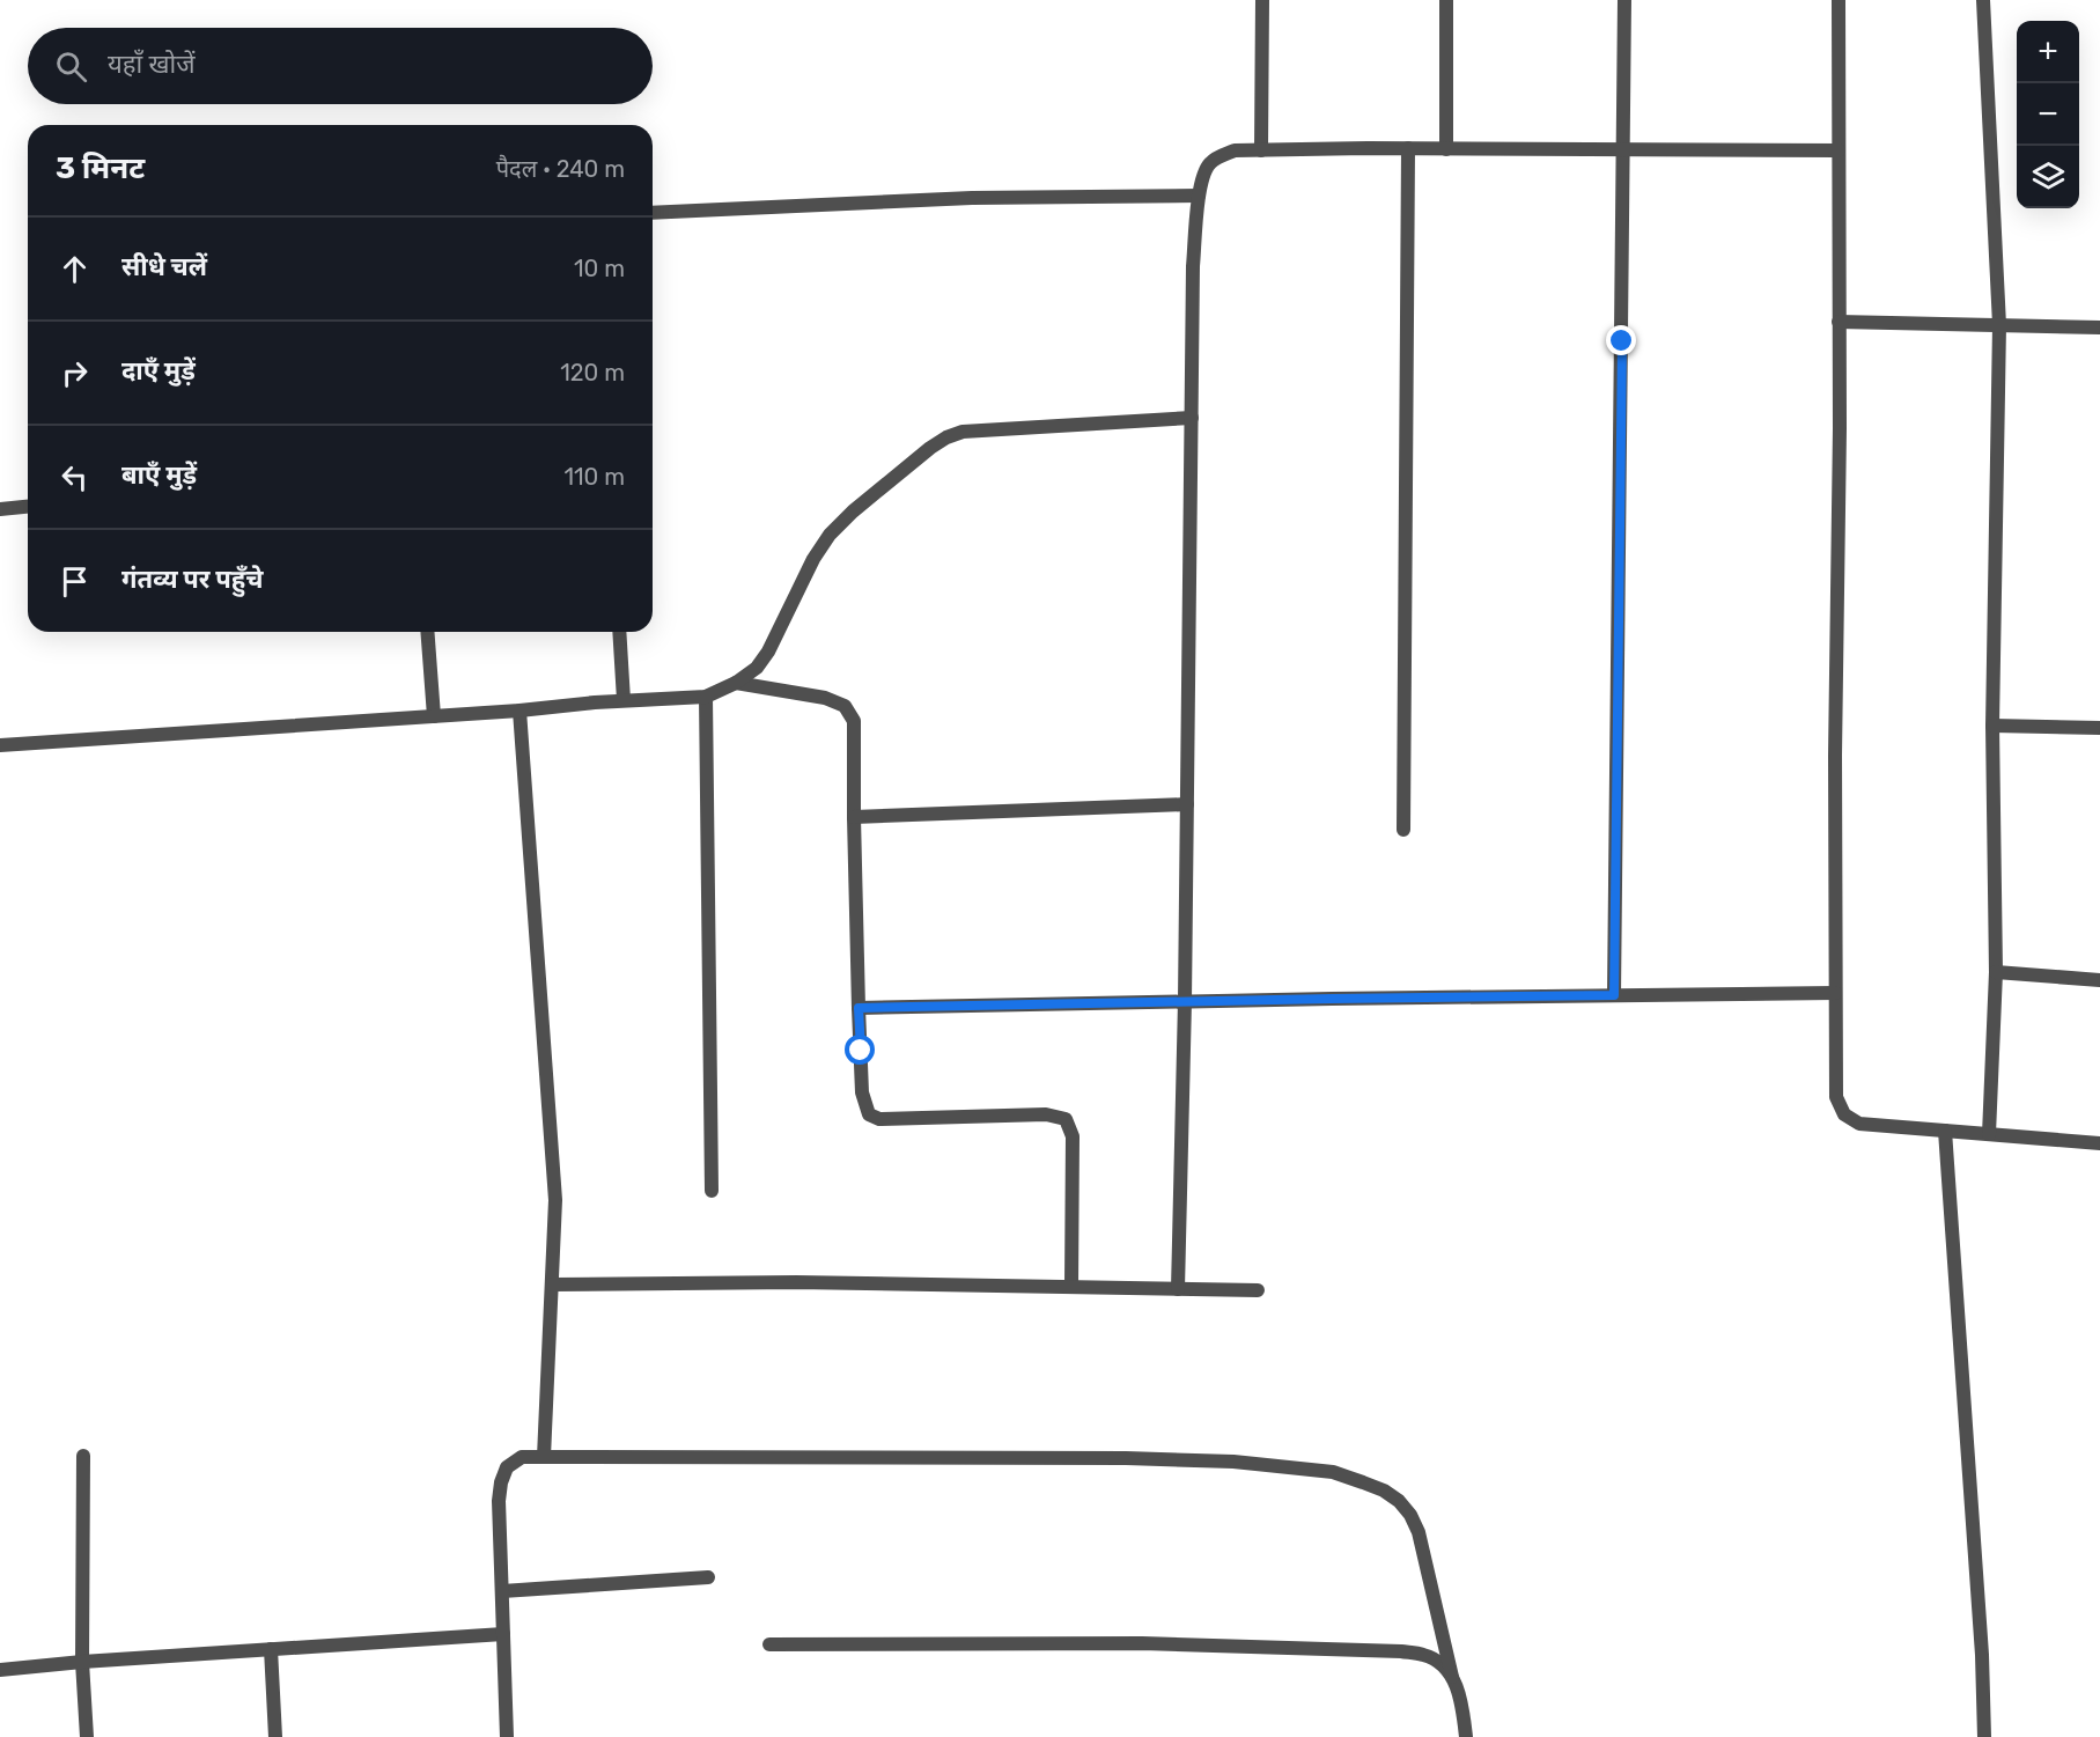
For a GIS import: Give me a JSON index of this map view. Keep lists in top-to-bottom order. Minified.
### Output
{"page":{"map_buttons":["+","−"],"search":"यहाँ खोजें","heading":["3 मिनट","पैदल · 240 m"],"list":[["सीधे चलें","10 m"],["दाएँ मुड़ें","120 m"],["बाएँ मुड़ें","110 m"],"गंतव्य पर पहुँचे"]}}
